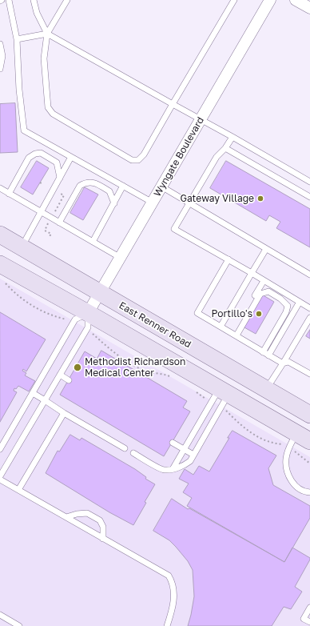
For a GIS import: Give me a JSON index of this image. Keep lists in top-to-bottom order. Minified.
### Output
{"streets":{"main road":["East Renner Road"],"street":["Wyngate Boulevard"]},"crossings":[["Wyngate Boulevard","East Renner Road"]],"places":["Gateway Village","Portillo's","Methodist Richardson Medical Center"]}
